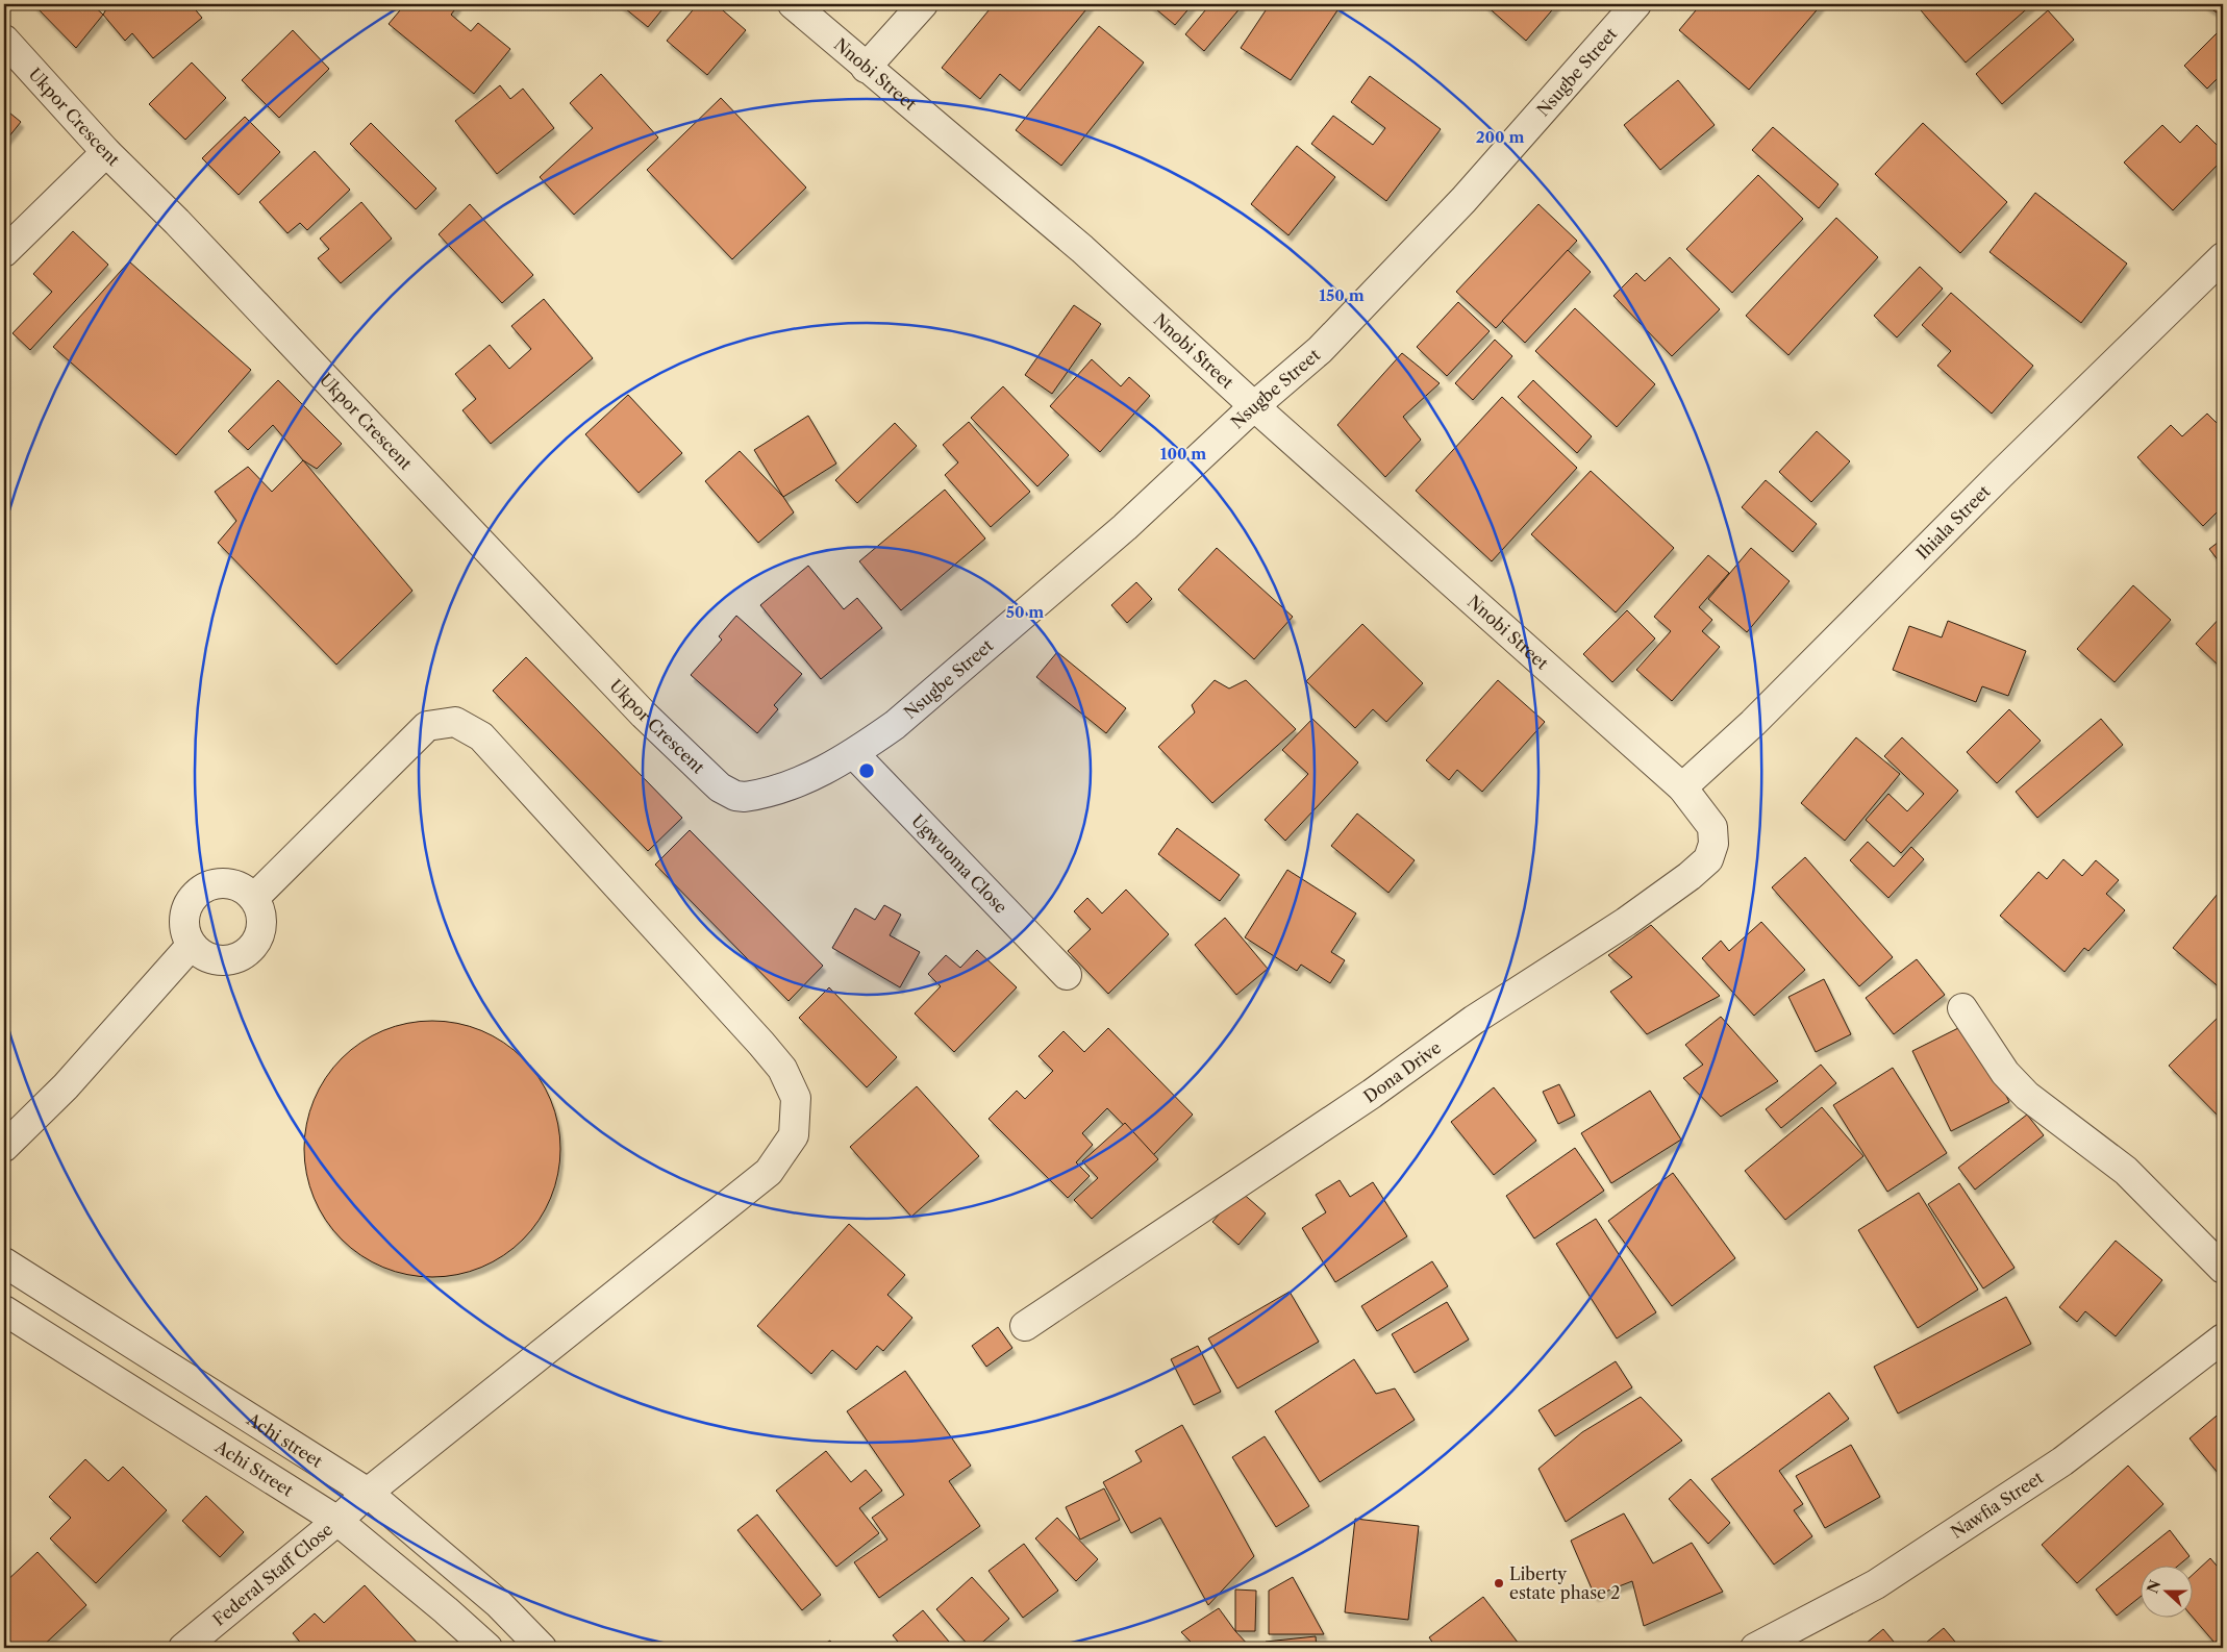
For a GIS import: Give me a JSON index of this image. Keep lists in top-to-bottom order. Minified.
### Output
{"streets":{"street":["Nsugbe Street","Nnobi Street","Ukpor Crescent","Ihiala Street","Ugwuoma Close","Dona Drive","Achi street","Achi Street","Nawfia Street","Federal Staff Close"]},"crossings":[["Nsugbe Street","Nnobi Street"],["Nsugbe Street","Ukpor Crescent"],["Nsugbe Street","Ugwuoma Close"],["Nnobi Street","Ihiala Street"],["Nnobi Street","Dona Drive"],["Ihiala Street","Dona Drive"],["Achi street","Federal Staff Close"],["Achi Street","Federal Staff Close"]],"places":["Liberty estate phase 2"],"north":"left","rings":["200 m","150 m","100 m","50 m"]}
